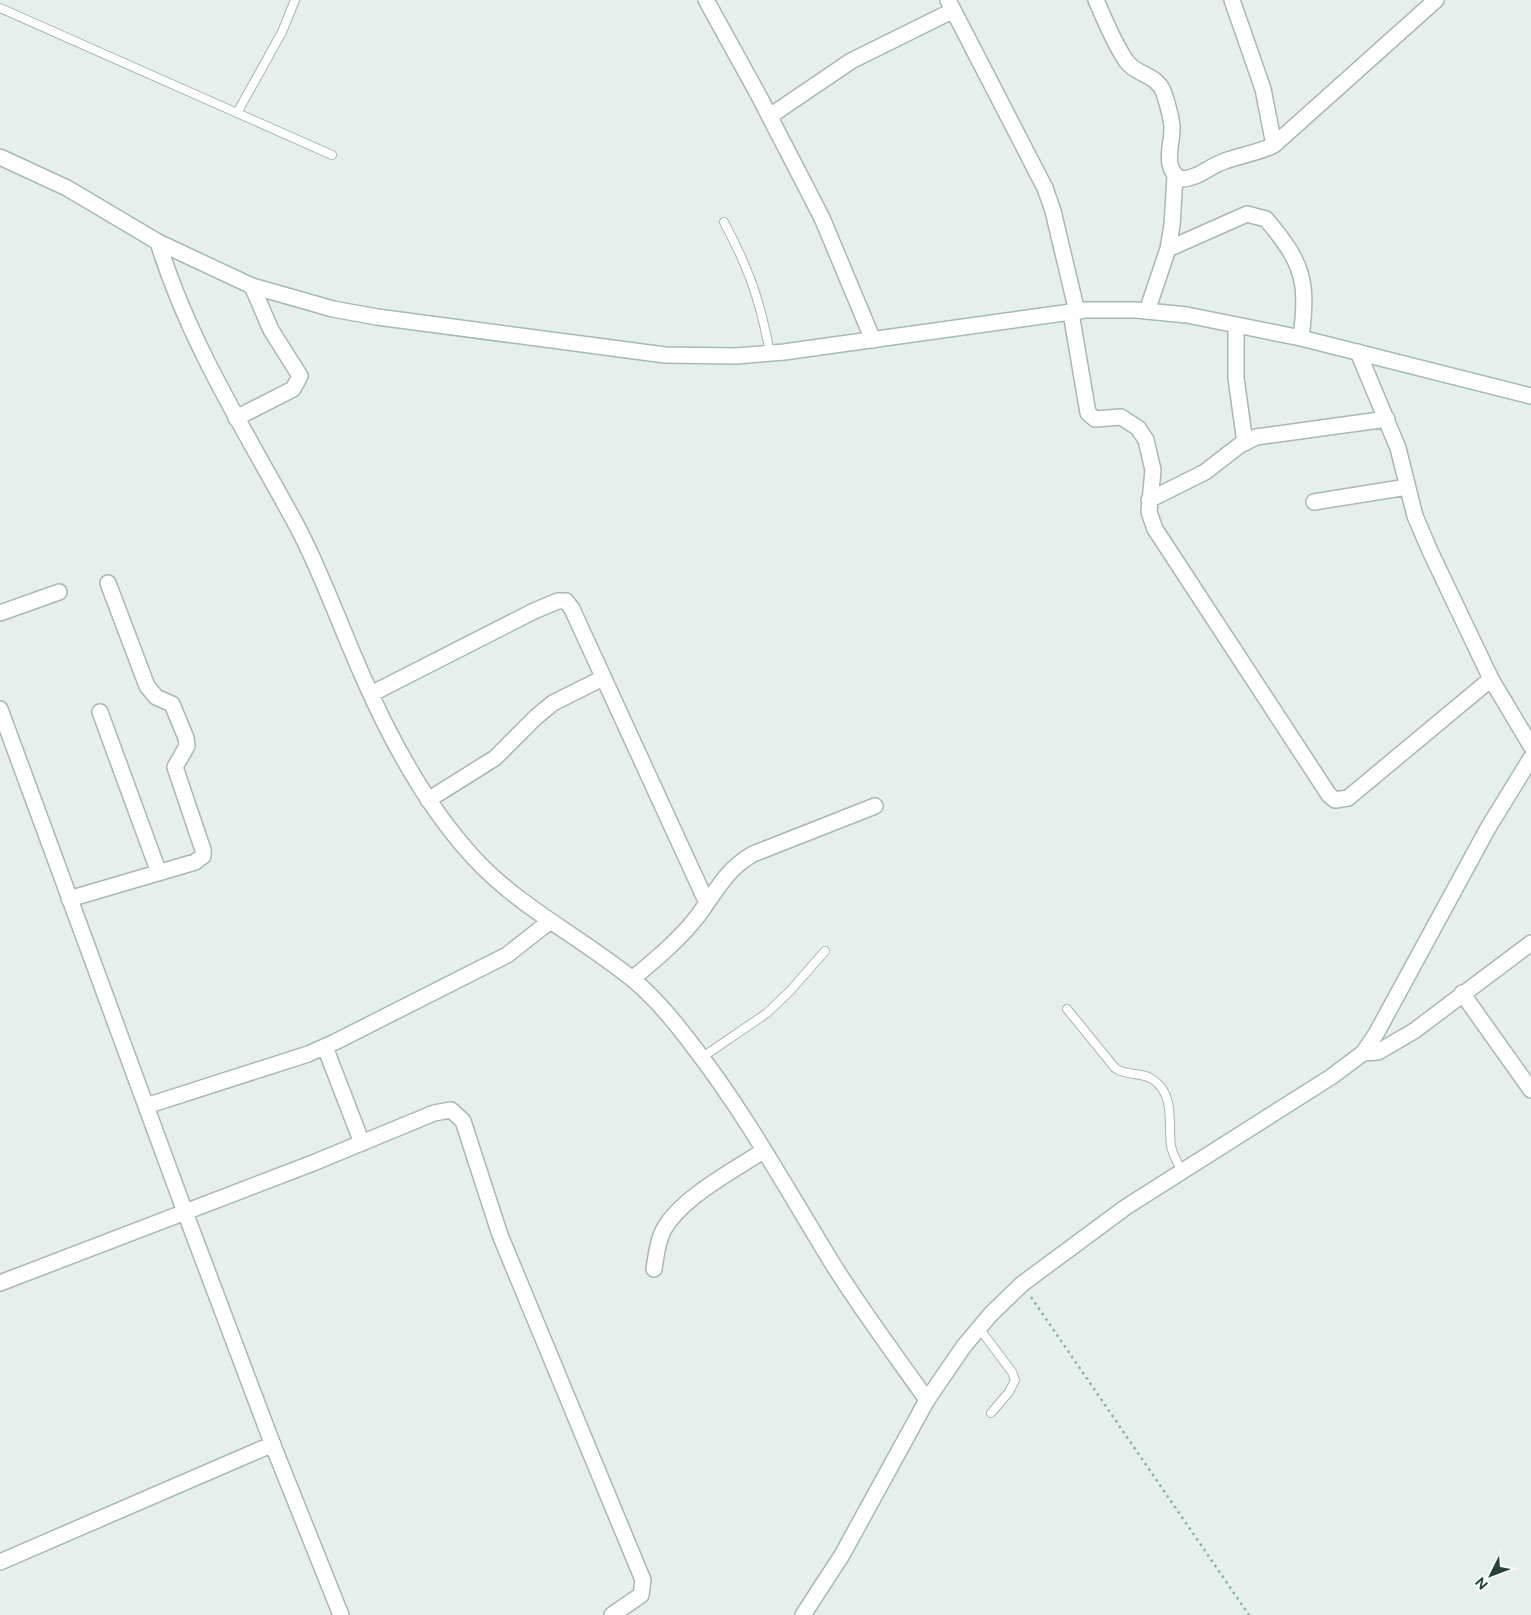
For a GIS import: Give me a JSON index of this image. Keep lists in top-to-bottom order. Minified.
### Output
{"north":"bottom left"}
